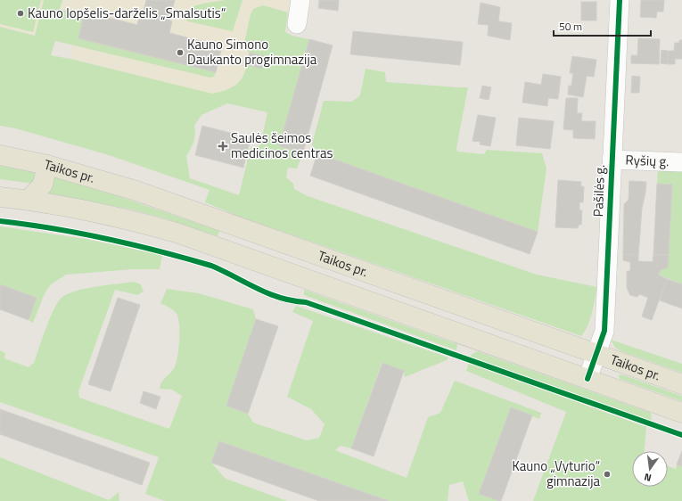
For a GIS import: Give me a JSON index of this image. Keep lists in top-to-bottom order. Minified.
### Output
{"streets":{"main road":["Taikos pr."],"street":["Ryšių g.","Pašilės g."]},"crossings":[["Ryšių g.","Pašilės g."],["Taikos pr.","Pašilės g."]],"places":{"other":["Kauno lopšelis-darželis „Smalsutis“","Kauno Simono Daukanto progimnazija","Kauno „Vyturio“ gimnazija"],"health":["Saulės šeimos medicinos centras"]},"scale_bar":"50 m","north":"bottom"}
